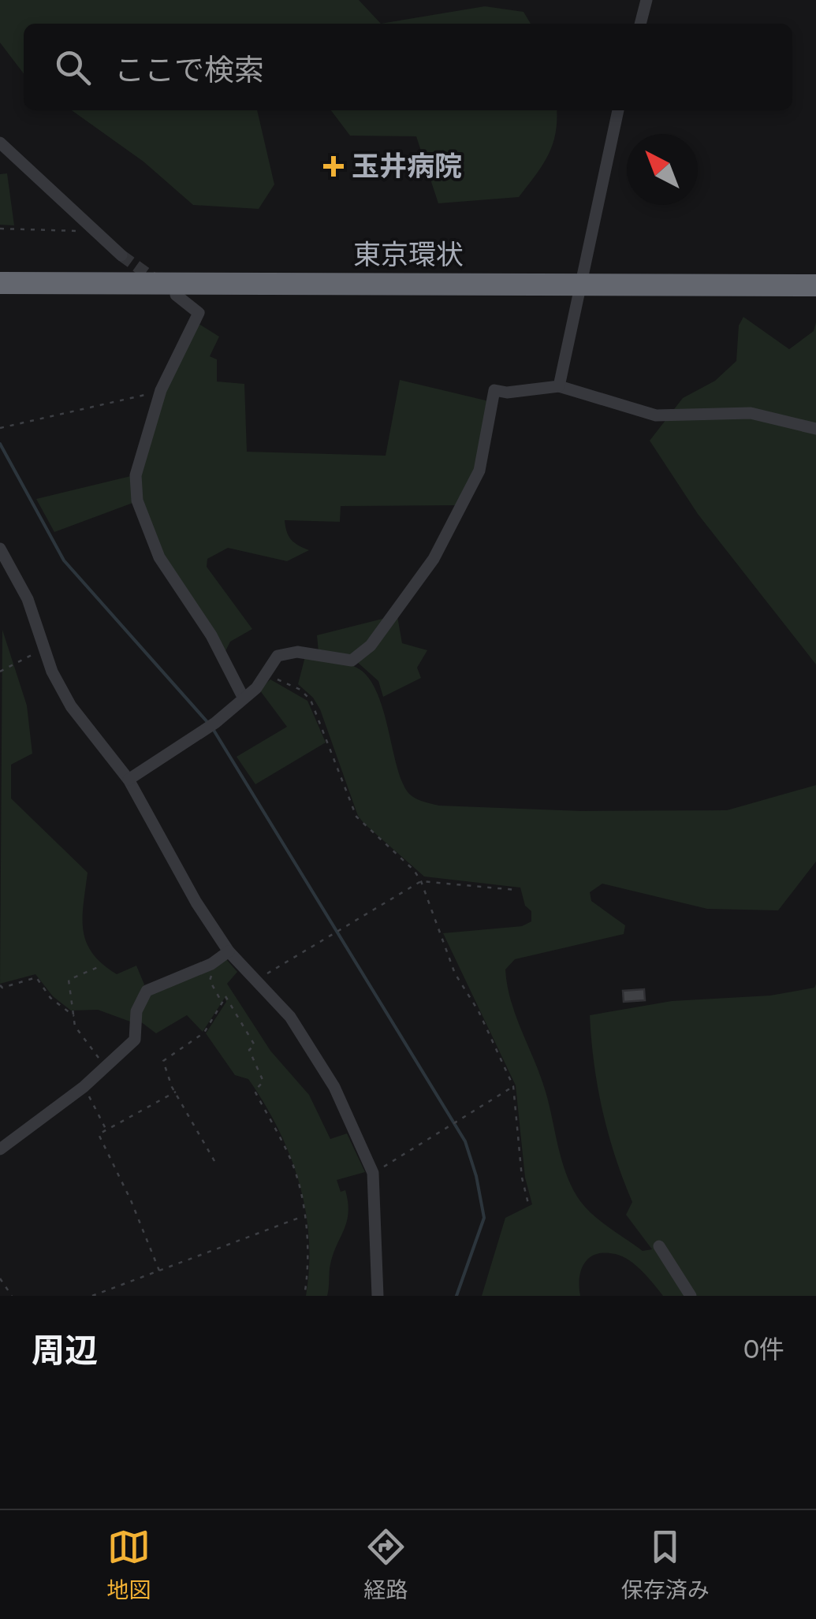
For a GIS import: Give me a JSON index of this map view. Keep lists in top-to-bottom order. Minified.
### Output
{"streets":{"highway":["東京環状"]},"places":{"health":["玉井病院"]},"north":"top left","page":{"search":"ここで検索","heading":["周辺","0件"],"nav":["地図","経路","保存済み"]}}
